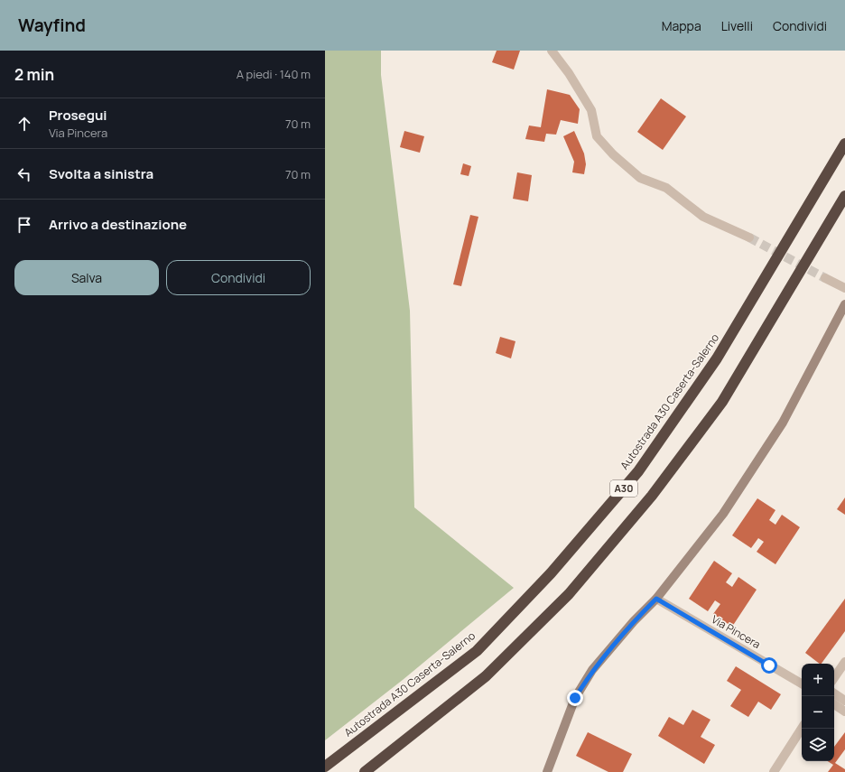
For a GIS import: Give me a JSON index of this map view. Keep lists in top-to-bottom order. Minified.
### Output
{"streets":{"highway":["Autostrada A30 Caserta-Salerno","A30"],"street":["Via Pincera"]},"page":{"header":"Wayfind","nav":["Mappa","Livelli","Condividi"],"heading":["2 min","A piedi · 140 m"],"list":[["Prosegui","Via Pincera","70 m"],["Svolta a sinistra","70 m"],"Arrivo a destinazione"],"buttons":["Salva","Condividi"],"map_buttons":["+","−"]}}
